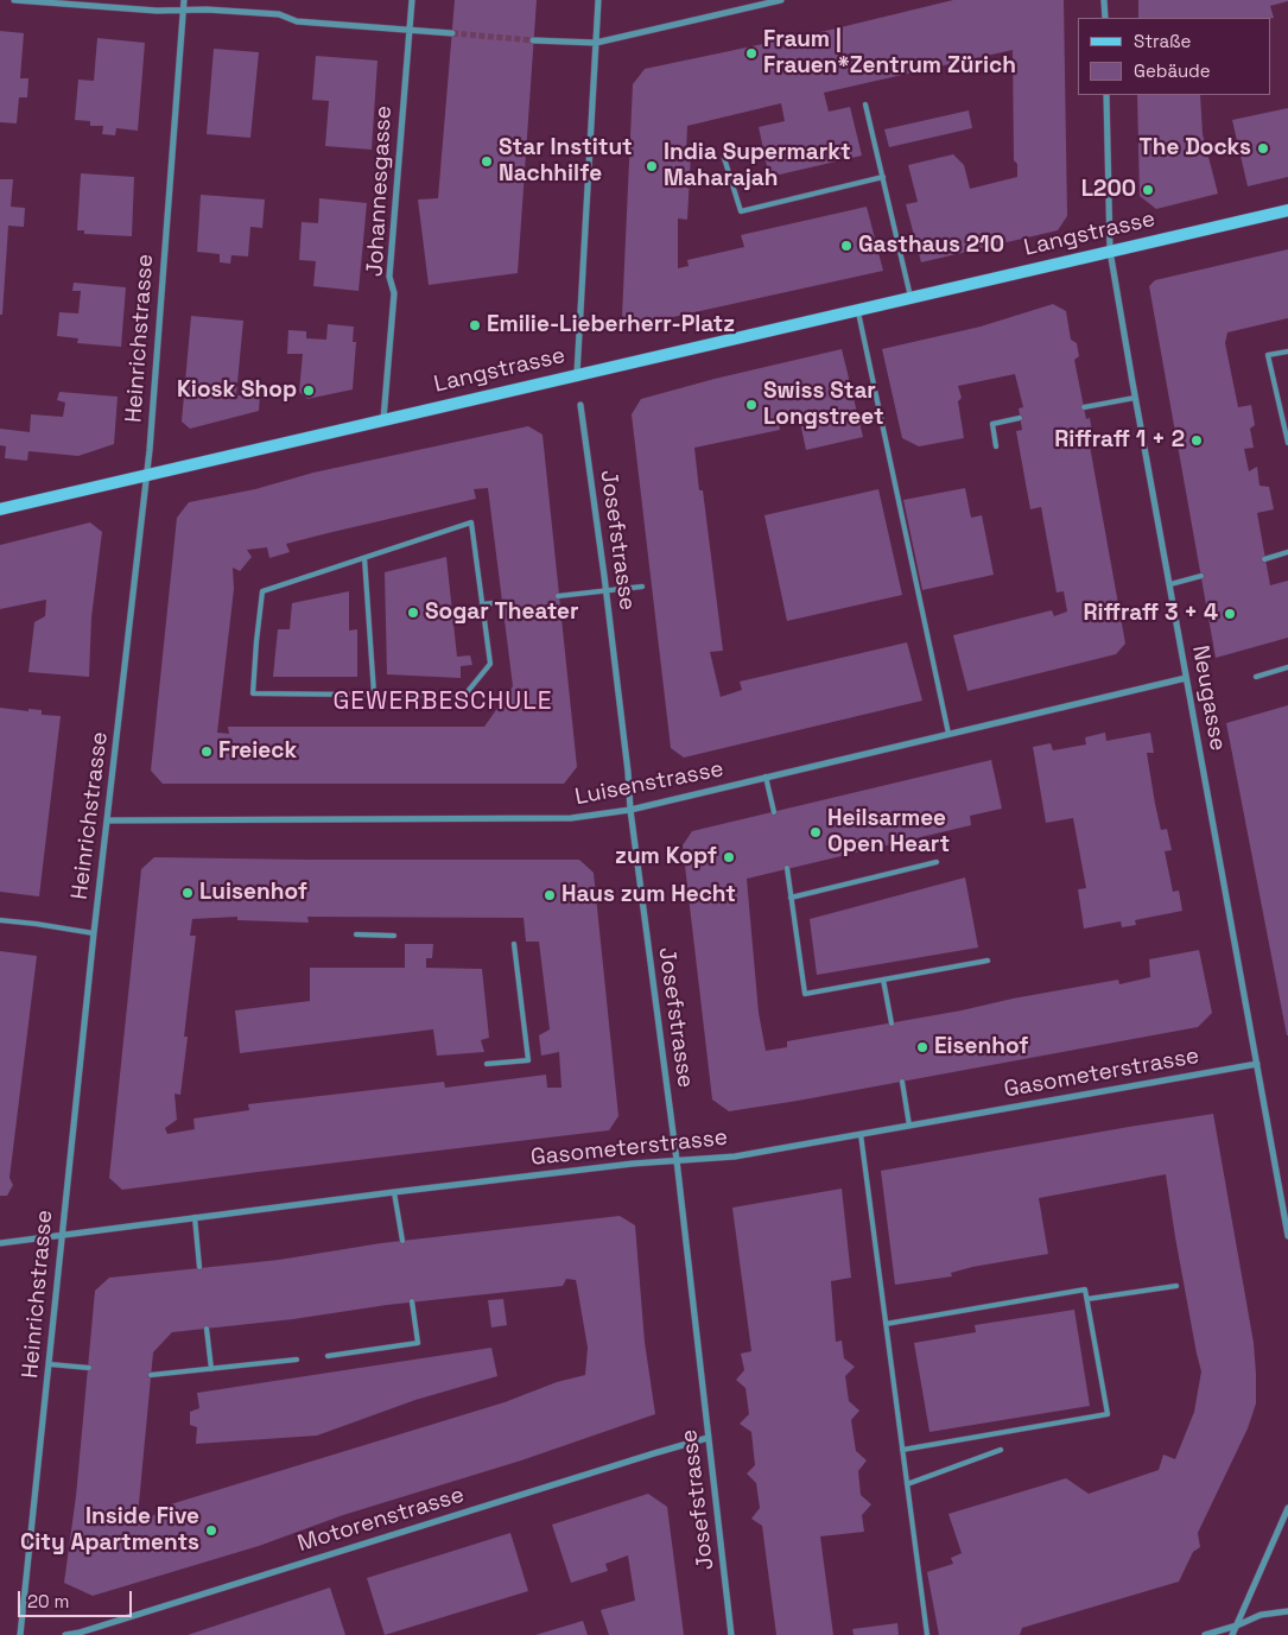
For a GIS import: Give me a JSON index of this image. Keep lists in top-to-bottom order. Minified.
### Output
{"streets":{"street":["Johannesgasse","Langstrasse","Heinrichstrasse","Josefstrasse","Neugasse","Luisenstrasse","Gasometerstrasse","Motorenstrasse"]},"crossings":[["Johannesgasse","Langstrasse"],["Langstrasse","Heinrichstrasse"],["Langstrasse","Neugasse"],["Heinrichstrasse","Luisenstrasse"],["Heinrichstrasse","Gasometerstrasse"],["Josefstrasse","Luisenstrasse"],["Josefstrasse","Gasometerstrasse"],["Josefstrasse","Motorenstrasse"],["Neugasse","Luisenstrasse"],["Neugasse","Gasometerstrasse"]],"districts":["GEWERBESCHULE"],"places":["Fraum | Frauen*Zentrum Zürich","The Docks","Star Institut Nachhilfe","India Supermarkt Maharajah","L200","Gasthaus 210","Emilie-Lieberherr-Platz","Kiosk Shop","Swiss Star Longstreet","Riffraff 1 + 2","Sogar Theater","Riffraff 3 + 4","Freieck","Heilsarmee Open Heart","zum Kopf","Luisenhof","Haus zum Hecht","Eisenhof","Inside Five City Apartments"],"legend":["Straße","Gebäude"],"scale_bar":"20 m"}
